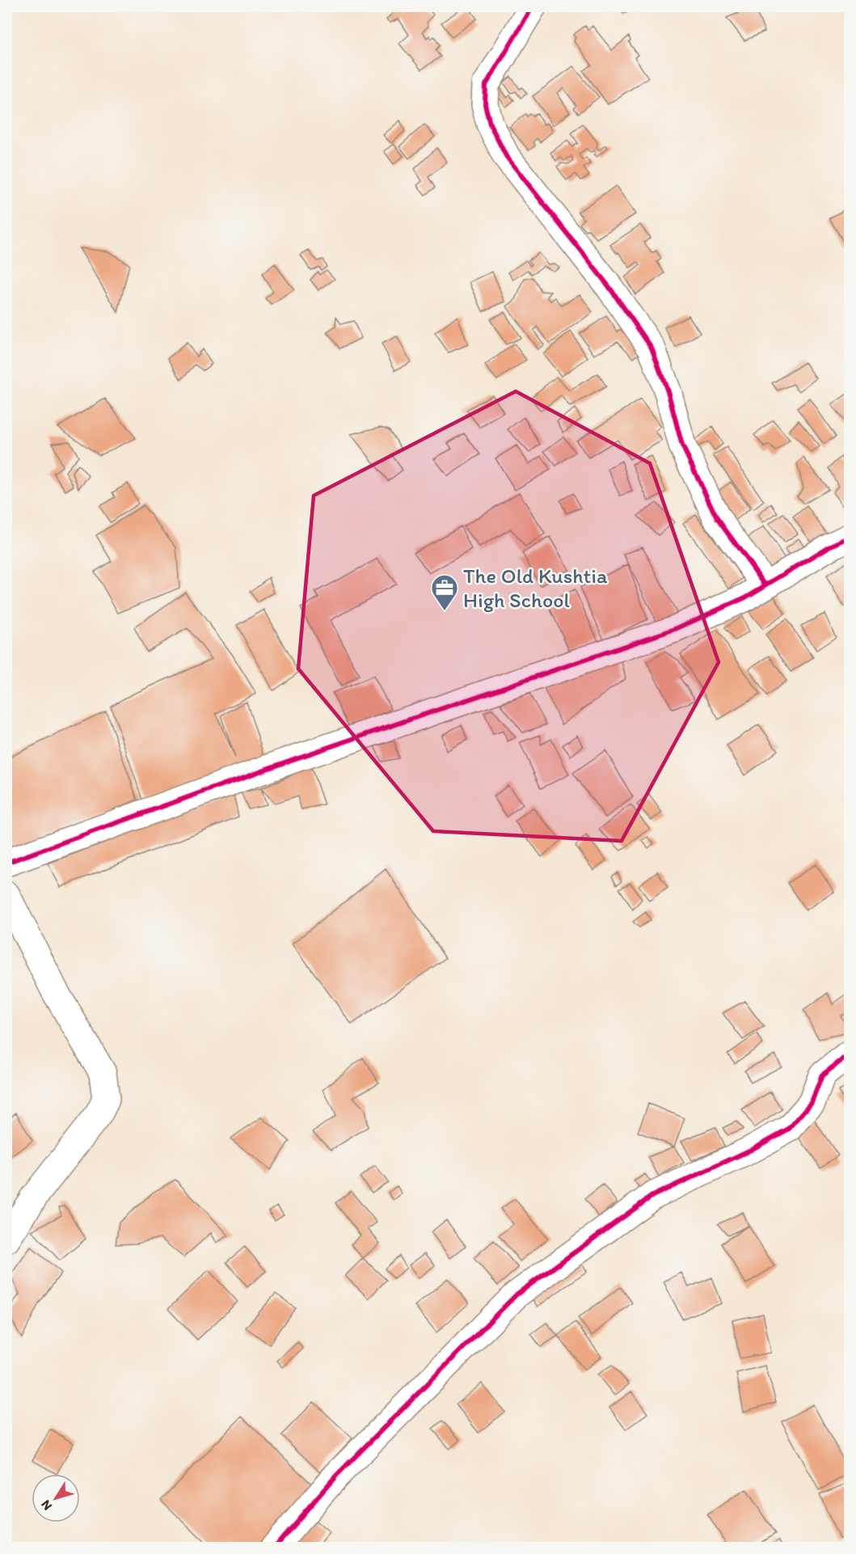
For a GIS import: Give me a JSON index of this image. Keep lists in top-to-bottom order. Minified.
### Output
{"places":{"office":["The Old Kushtia High School"]},"north":"bottom left"}
